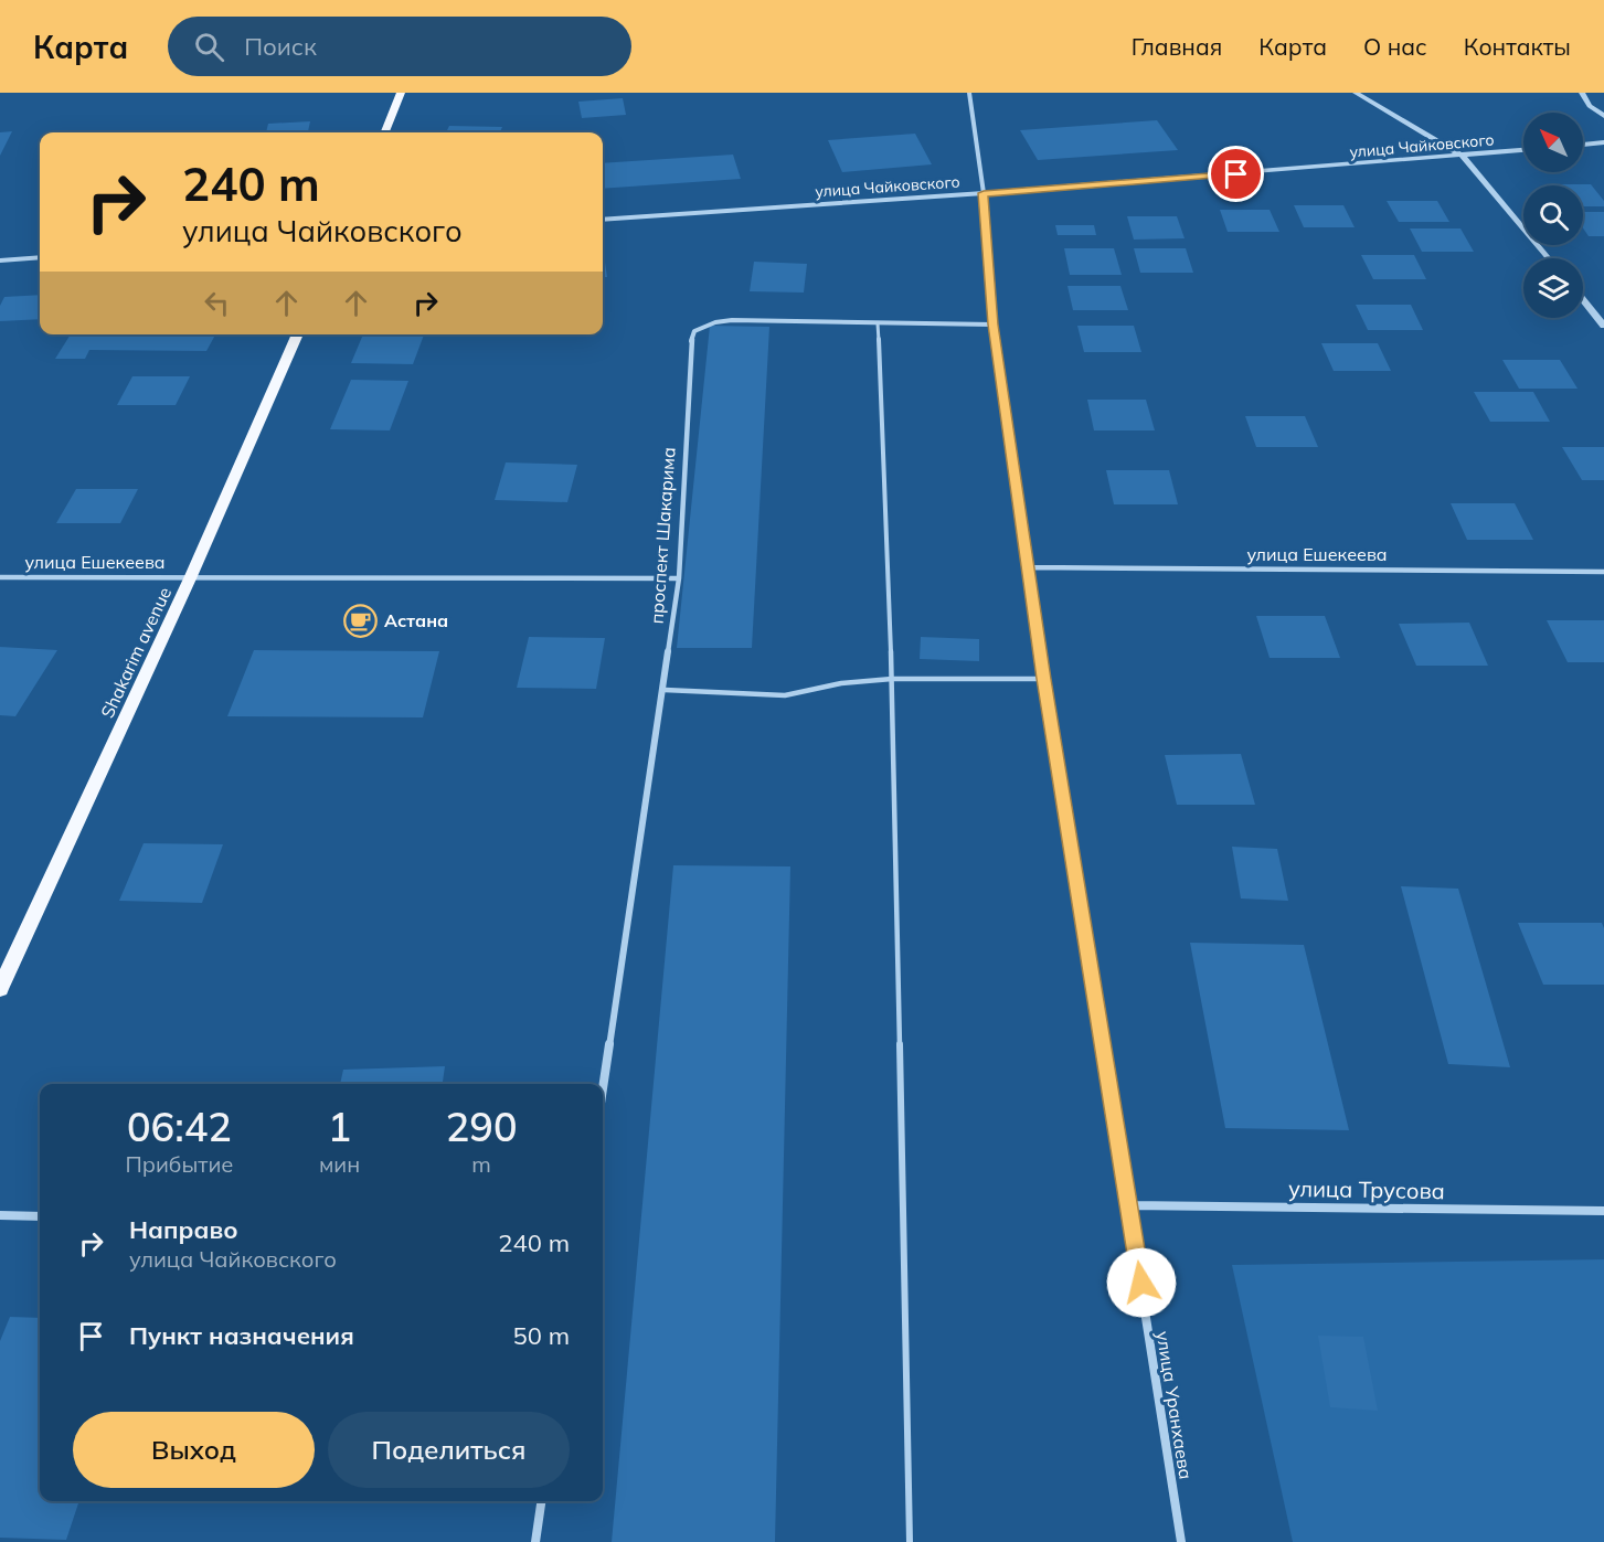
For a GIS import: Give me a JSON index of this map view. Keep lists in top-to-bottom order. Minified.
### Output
{"streets":{"main road":["Shakarim avenue"],"street":["улица Чайковского","проспект Шакарима","улица Ешекеева","улица Трусова","улица Уранхаева"]},"crossings":[["улица Чайковского","улица Уранхаева"],["проспект Шакарима","улица Ешекеева"],["проспект Шакарима","улица Уранхаева"],["улица Ешекеева","Shakarim avenue"],["улица Ешекеева","улица Уранхаева"],["улица Трусова","улица Уранхаева"]],"places":{"cafe":["Астана"]},"north":"top left","page":{"header":"Карта","search":"Поиск","nav":["Главная","Карта","О нас","Контакты"],"turn":["240 m","улица Чайковского"],"eta":["06:42","Прибытие","1","мин","290","m"],"list":[{"name":"Направо","note":"улица Чайковского","value":"240 m"},{"name":"Пункт назначения","value":"50 m"}],"buttons":["Выход","Поделиться"]}}
